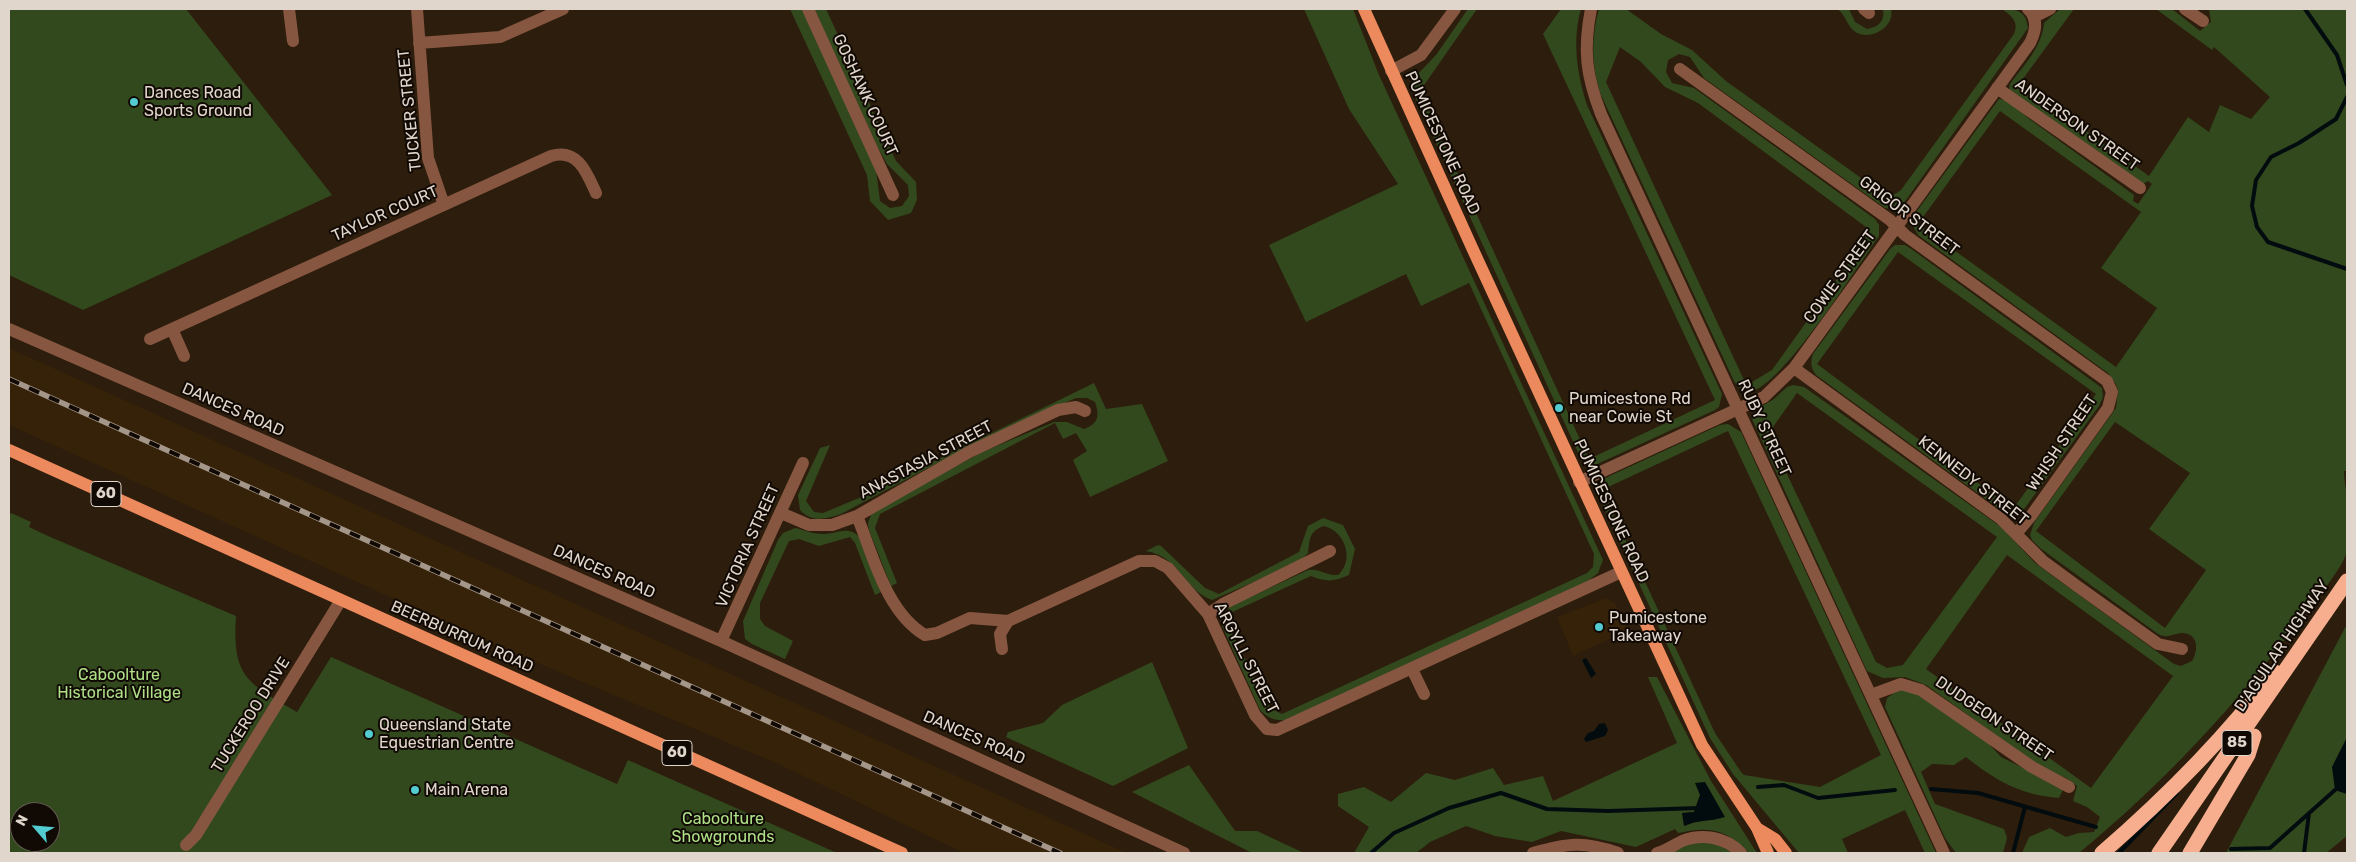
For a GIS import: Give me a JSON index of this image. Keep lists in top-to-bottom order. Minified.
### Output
{"streets":{"highway":["D'AGUILAR HIGHWAY","85"],"main road":["PUMICESTONE ROAD","60","BEERBURRUM ROAD"],"street":["GOSHAWK COURT","TUCKER STREET","ANDERSON STREET","TAYLOR COURT","GRIGOR STREET","COWIE STREET","DANCES ROAD","RUBY STREET","WHISH STREET","ANASTASIA STREET","KENNEDY STREET","VICTORIA STREET","ARGYLL STREET","TUCKEROO DRIVE","DUDGEON STREET"]},"crossings":[["TUCKER STREET","TAYLOR COURT"],["ANDERSON STREET","COWIE STREET"],["PUMICESTONE ROAD","COWIE STREET"],["PUMICESTONE ROAD","ARGYLL STREET"],["GRIGOR STREET","COWIE STREET"],["GRIGOR STREET","WHISH STREET"],["COWIE STREET","RUBY STREET"],["COWIE STREET","KENNEDY STREET"],["DANCES ROAD","VICTORIA STREET"],["RUBY STREET","DUDGEON STREET"],["WHISH STREET","KENNEDY STREET"],["ANASTASIA STREET","VICTORIA STREET"],["ANASTASIA STREET","ARGYLL STREET"],["BEERBURRUM ROAD","TUCKEROO DRIVE"]],"parks":["Caboolture Historical Village","Caboolture Showgrounds"],"places":["Dances Road Sports Ground","Pumicestone Rd near Cowie St","Pumicestone Takeaway","Queensland State Equestrian Centre","Main Arena"],"north":"top left"}
